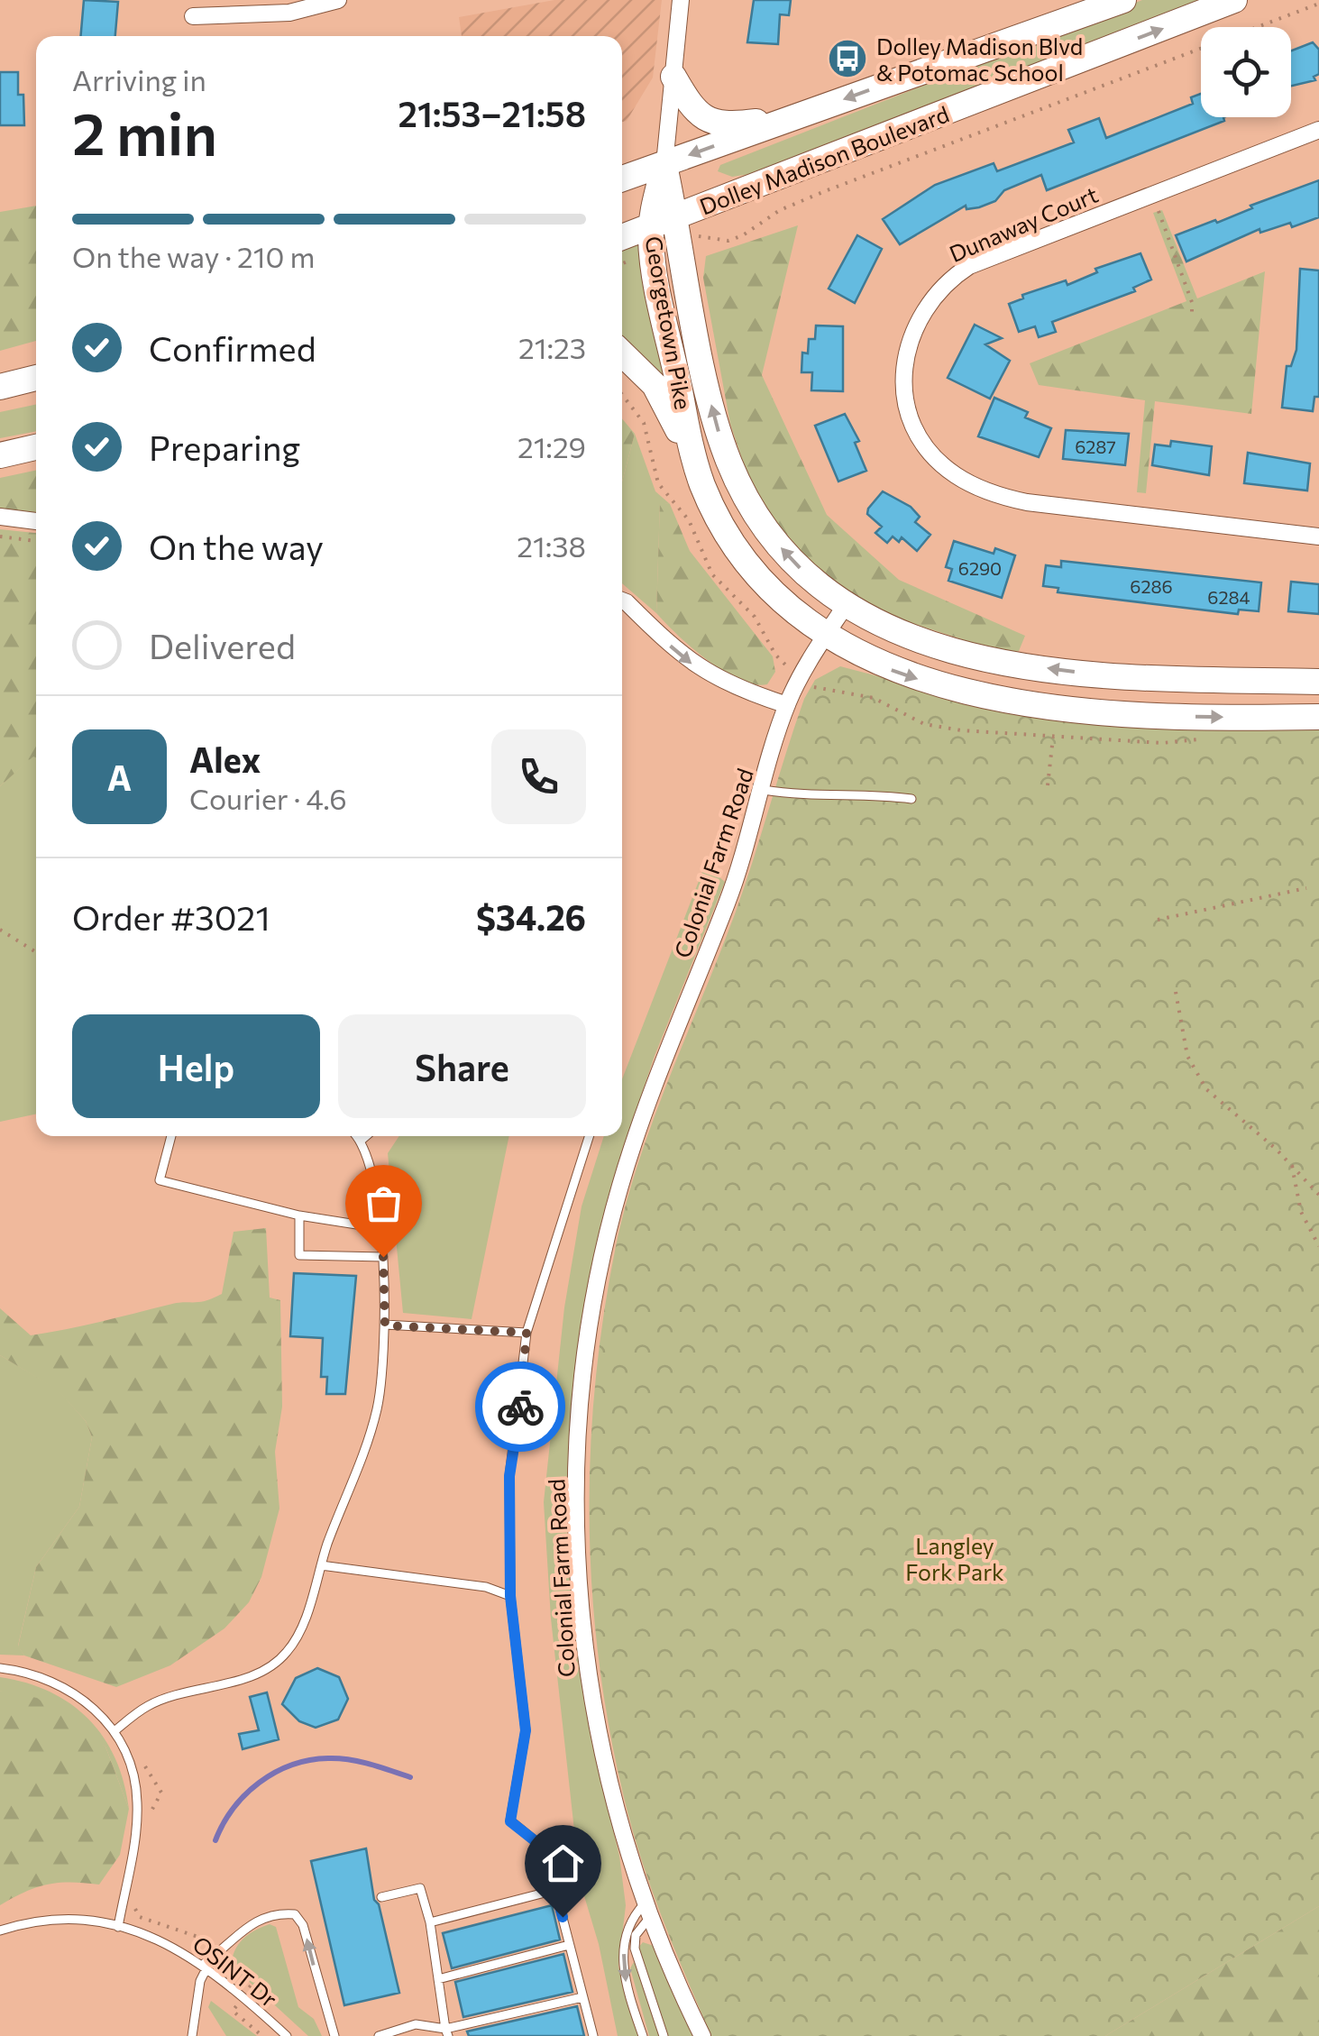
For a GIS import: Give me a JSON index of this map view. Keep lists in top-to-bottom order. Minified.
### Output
{"streets":{"main road":["Dolley Madison Boulevard","Georgetown Pike"],"street":["Dunaway Court","Colonial Farm Road"],"lane":["OSINT Dr"]},"crossings":[["Dolley Madison Boulevard","Georgetown Pike"],["Georgetown Pike","Colonial Farm Road"]],"parks":["Langley Fork Park"],"places":{"bus stop":["Dolley Madison Blvd & Potomac School"]},"house_numbers":["6287","6290","6286","6284"],"page":{"heading":["2 min","Arriving in","21:53–21:58"],"panel":["Alex","Courier · 4.6","Order #3021","$34.26"],"bar":"On the way · 210 m","list":[["Confirmed","21:23"],["Preparing","21:29"],["On the way","21:38"],"Delivered"],"round":"A","buttons":["Help","Share"]}}
